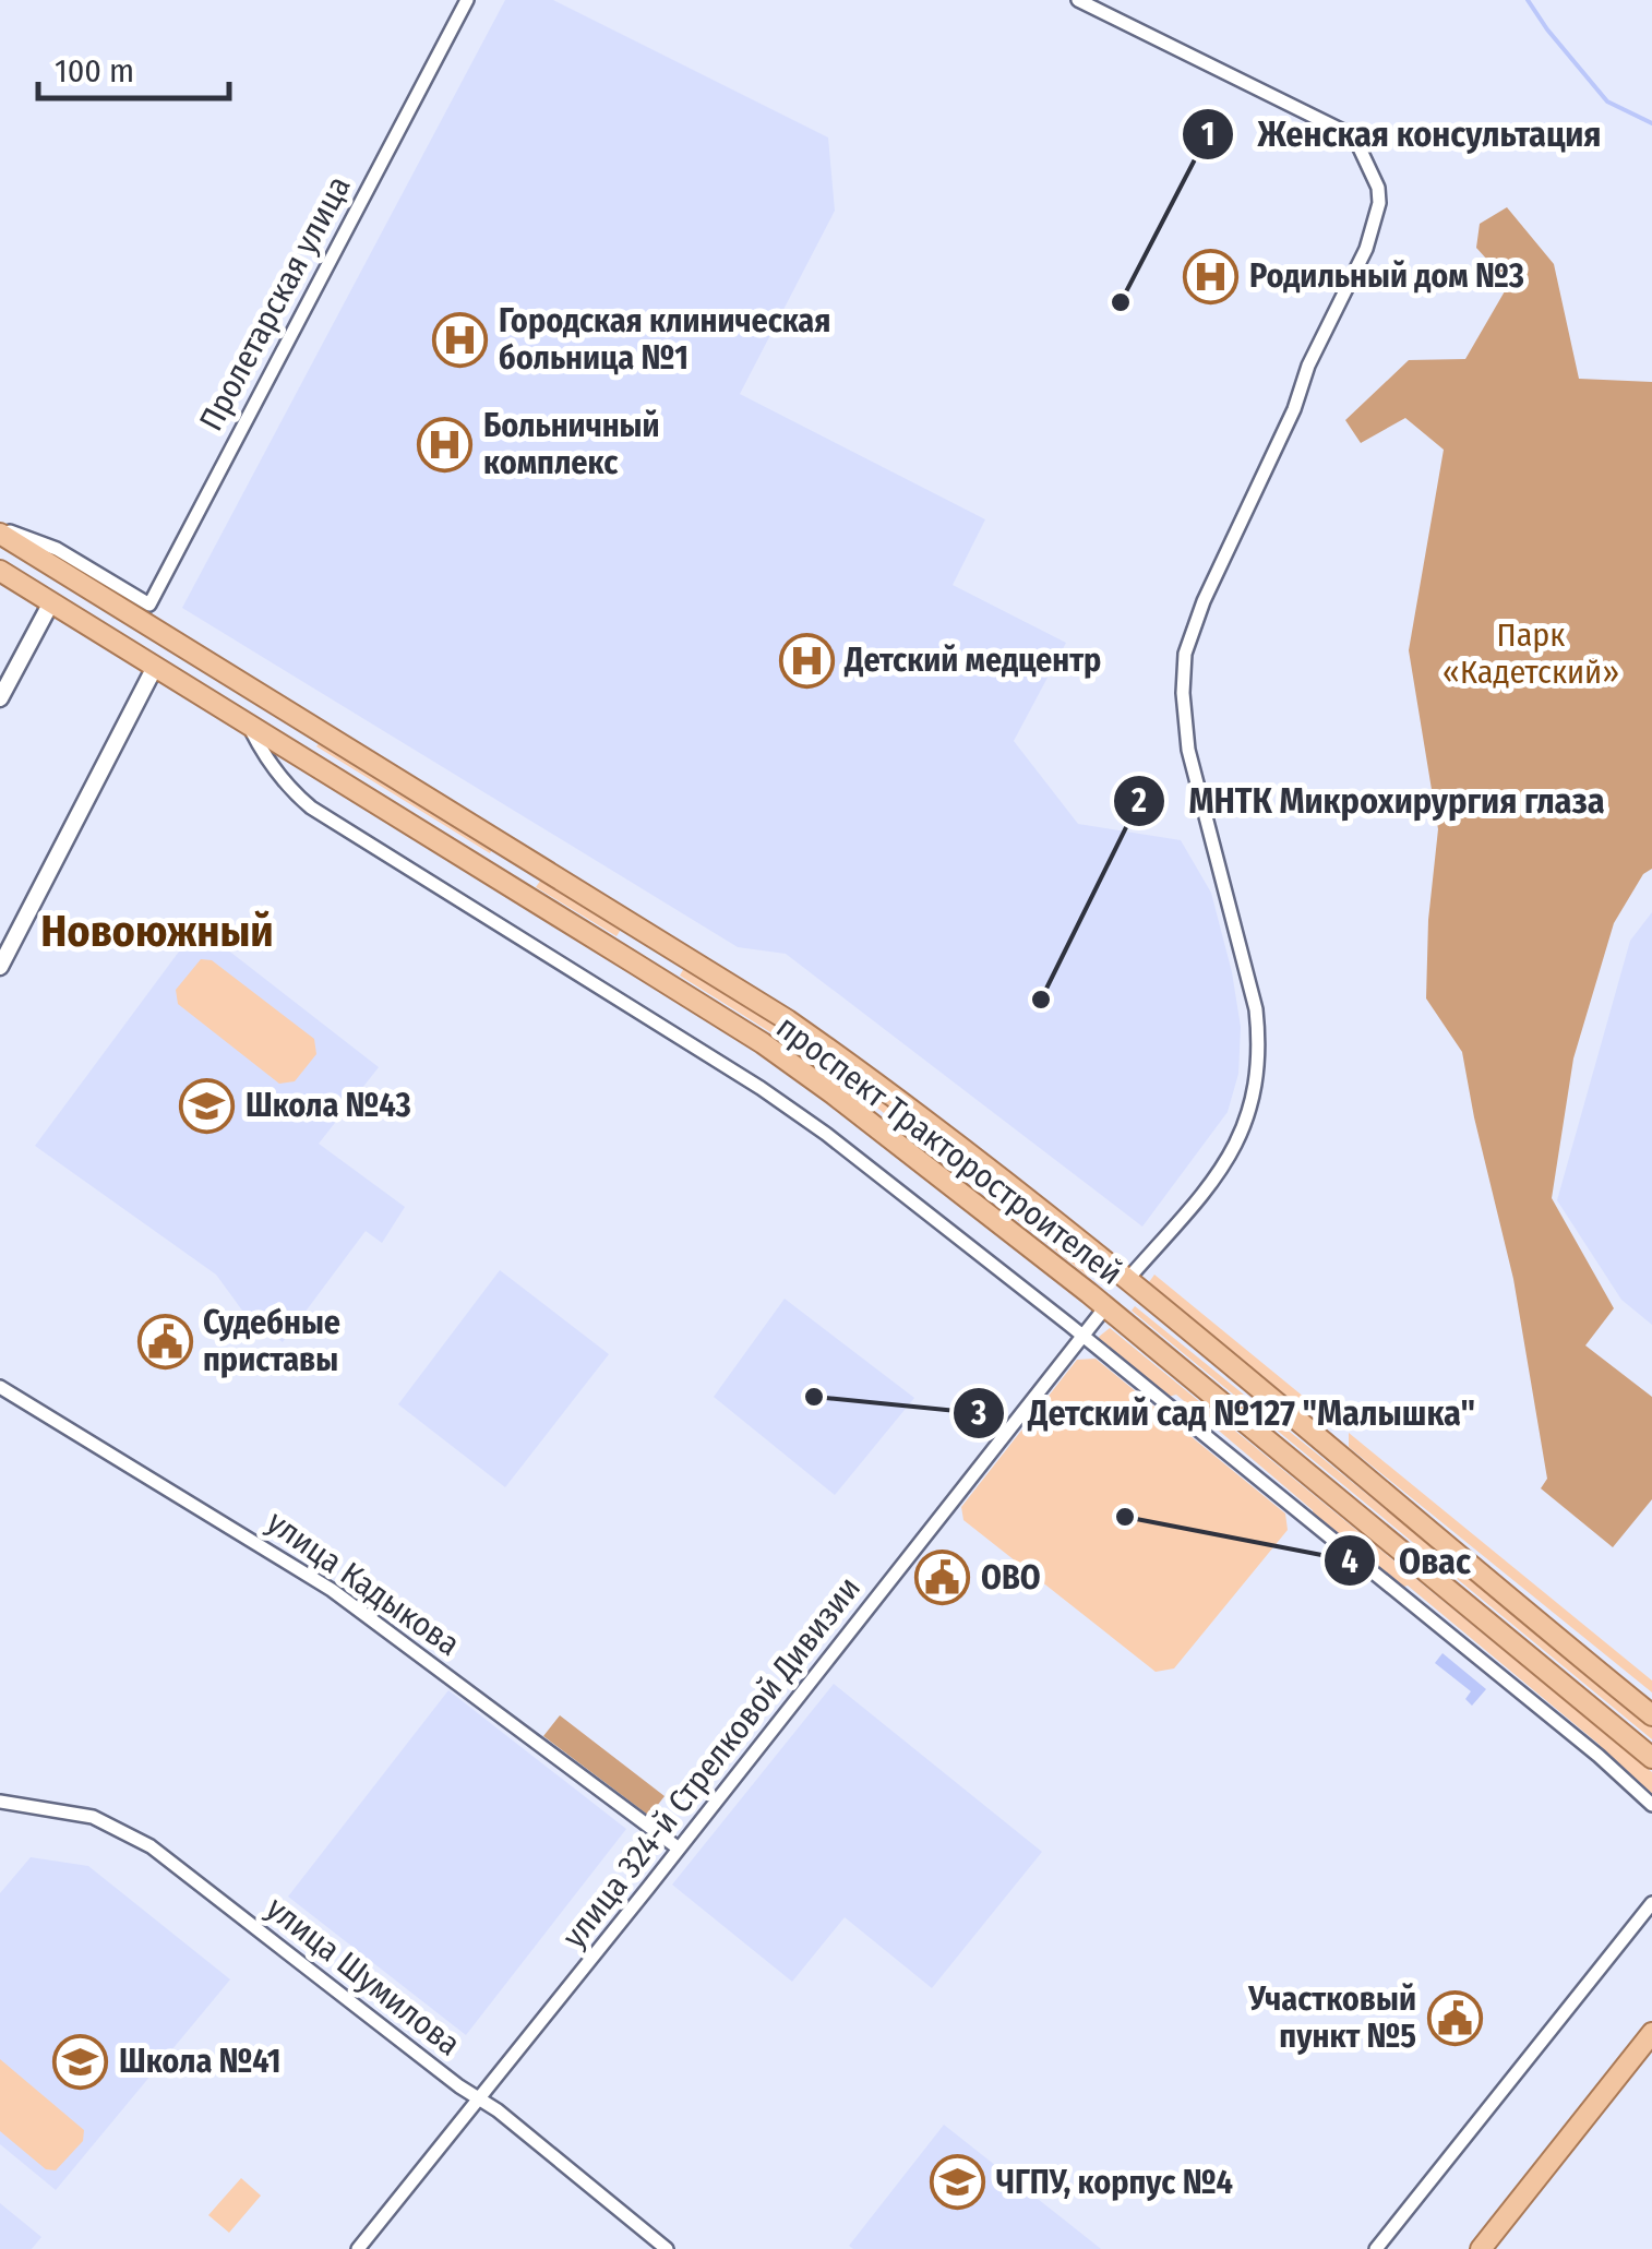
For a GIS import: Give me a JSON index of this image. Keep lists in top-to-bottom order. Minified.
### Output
{"streets":{"main road":["проспект Тракторостроителей"],"street":["Пролетарская улица","улица Кадыкова","улица 324-й Стрелковой Дивизии","улица Шумилова"]},"crossings":[["проспект Тракторостроителей","улица 324-й Стрелковой Дивизии"],["улица Кадыкова","улица 324-й Стрелковой Дивизии"],["улица 324-й Стрелковой Дивизии","улица Шумилова"]],"districts":["Новоюжный"],"parks":["Парк «Кадетский»"],"places":{"hospital":["Родильный дом №3","Городская клиническая больница №1","Больничный комплекс","Детский медцентр"],"other":["Женская консультация","МНТК Микрохирургия глаза","Детский сад №127 \"Малышка\"","Овас"],"school or university":["Школа №43","Школа №41","ЧГПУ, корпус №4"],"public building":["Судебные приставы","ОВО","Участковый пункт №5"]},"scale_bar":"100 m"}
